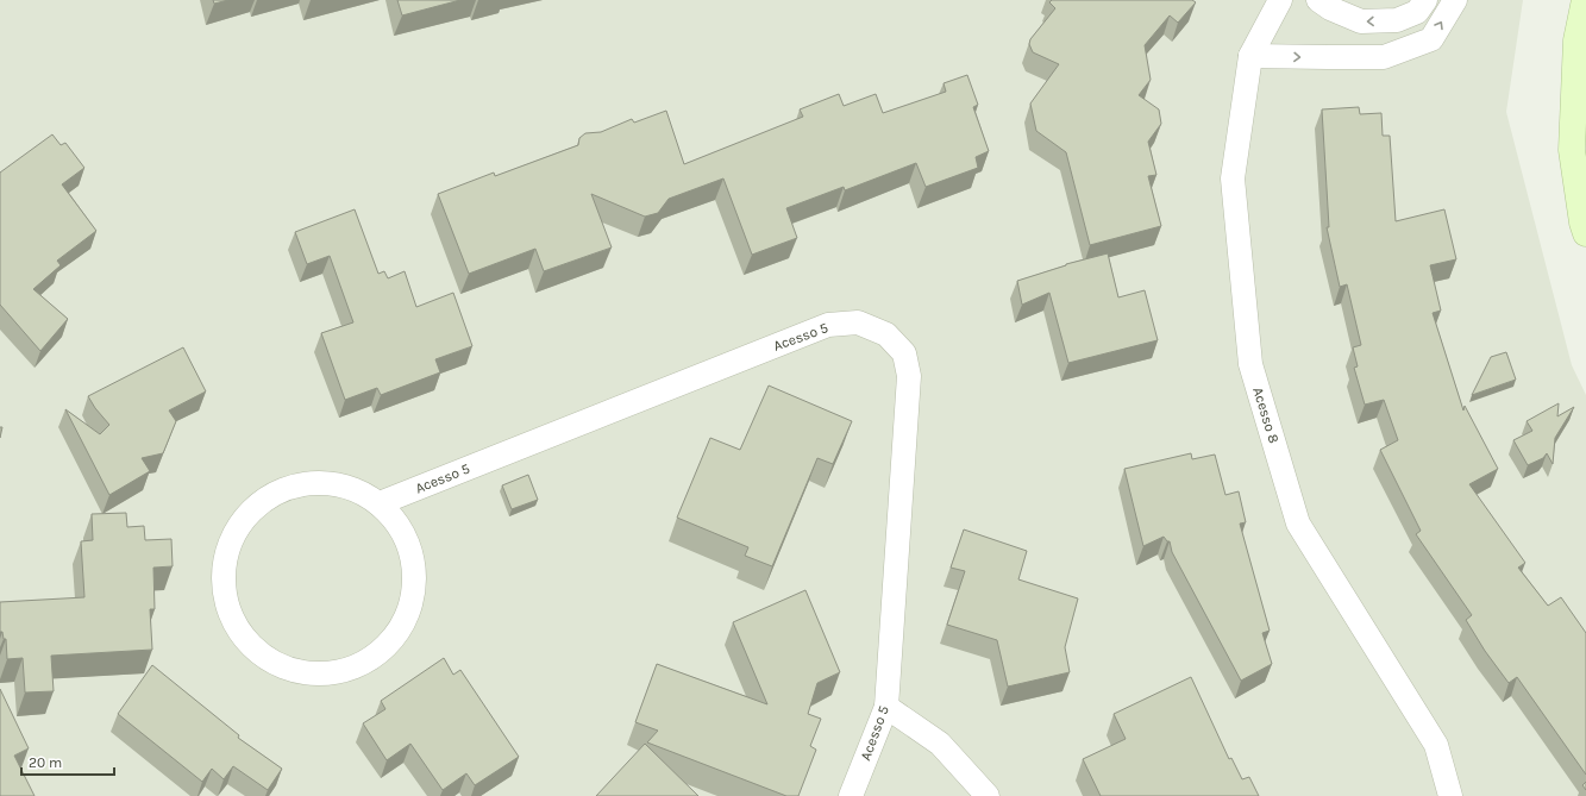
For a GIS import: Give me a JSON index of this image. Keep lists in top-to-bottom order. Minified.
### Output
{"streets":{"street":["Acesso 5","Acesso 8"]},"scale_bar":"20 m"}
